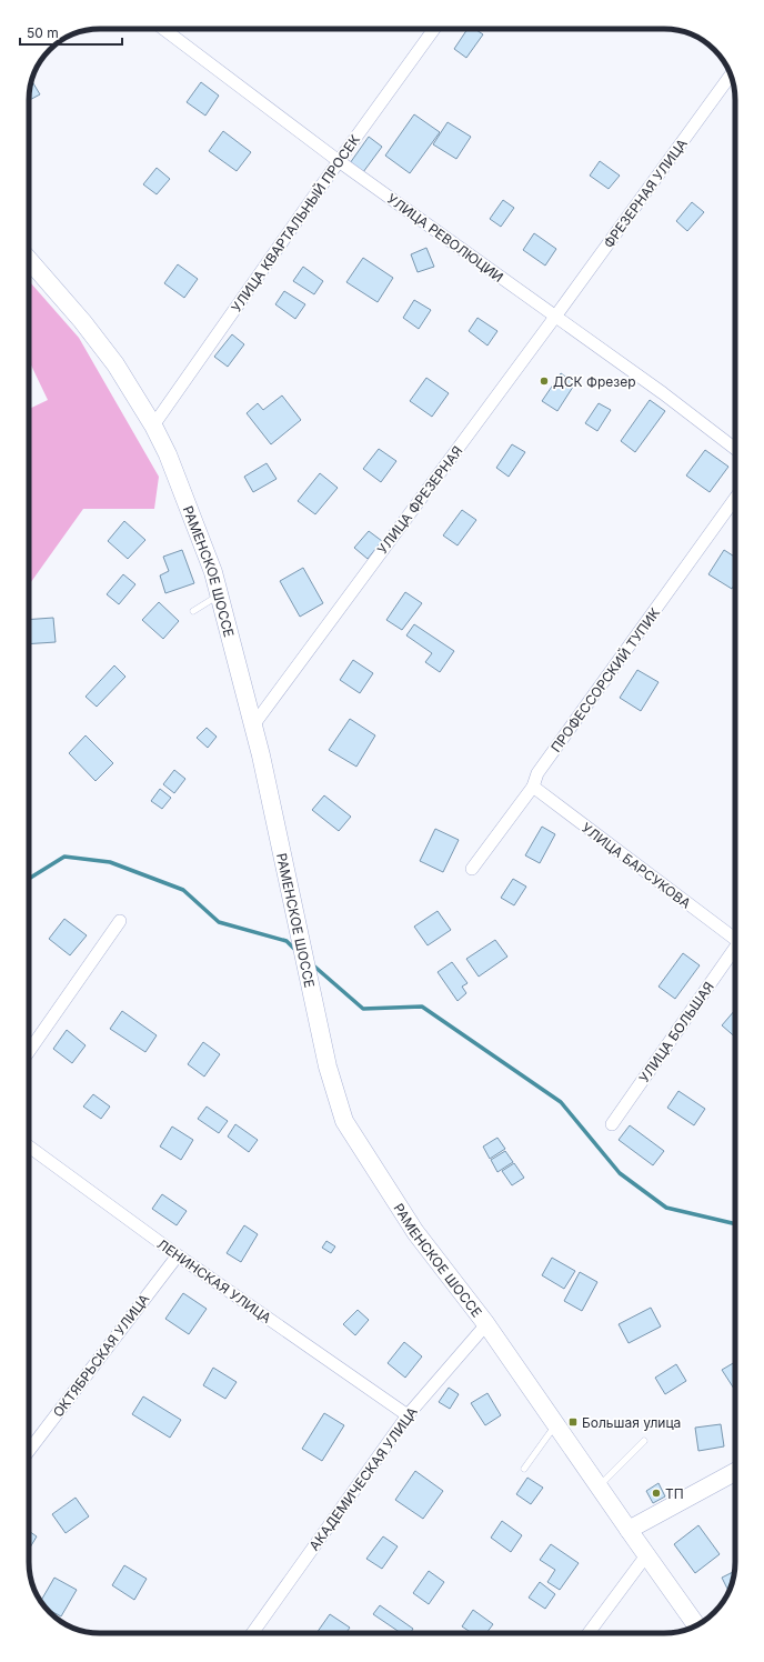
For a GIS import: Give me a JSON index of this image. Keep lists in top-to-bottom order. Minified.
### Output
{"streets":{"main road":["РАМЕНСКОЕ ШОССЕ"],"street":["ФРЕЗЕРНАЯ УЛИЦА","УЛИЦА КВАРТАЛЬНЫЙ ПРОСЕК","УЛИЦА РЕВОЛЮЦИИ","УЛИЦА ФРЕЗЕРНАЯ","ПРОФЕССОРСКИЙ ТУПИК","УЛИЦА БАРСУКОВА","УЛИЦА БОЛЬШАЯ","ЛЕНИНСКАЯ УЛИЦА","ОКТЯБРЬСКАЯ УЛИЦА","АКАДЕМИЧЕСКАЯ УЛИЦА"]},"crossings":[["ФРЕЗЕРНАЯ УЛИЦА","УЛИЦА РЕВОЛЮЦИИ"],["ФРЕЗЕРНАЯ УЛИЦА","УЛИЦА ФРЕЗЕРНАЯ"],["УЛИЦА КВАРТАЛЬНЫЙ ПРОСЕК","УЛИЦА РЕВОЛЮЦИИ"],["УЛИЦА КВАРТАЛЬНЫЙ ПРОСЕК","РАМЕНСКОЕ ШОССЕ"],["УЛИЦА РЕВОЛЮЦИИ","УЛИЦА ФРЕЗЕРНАЯ"],["УЛИЦА ФРЕЗЕРНАЯ","РАМЕНСКОЕ ШОССЕ"],["РАМЕНСКОЕ ШОССЕ","АКАДЕМИЧЕСКАЯ УЛИЦА"],["ПРОФЕССОРСКИЙ ТУПИК","УЛИЦА БАРСУКОВА"],["ЛЕНИНСКАЯ УЛИЦА","ОКТЯБРЬСКАЯ УЛИЦА"],["ЛЕНИНСКАЯ УЛИЦА","АКАДЕМИЧЕСКАЯ УЛИЦА"]],"places":{"other":["ДСК Фрезер","ТП"],"transit":["Большая улица"]},"scale_bar":"50 m"}
